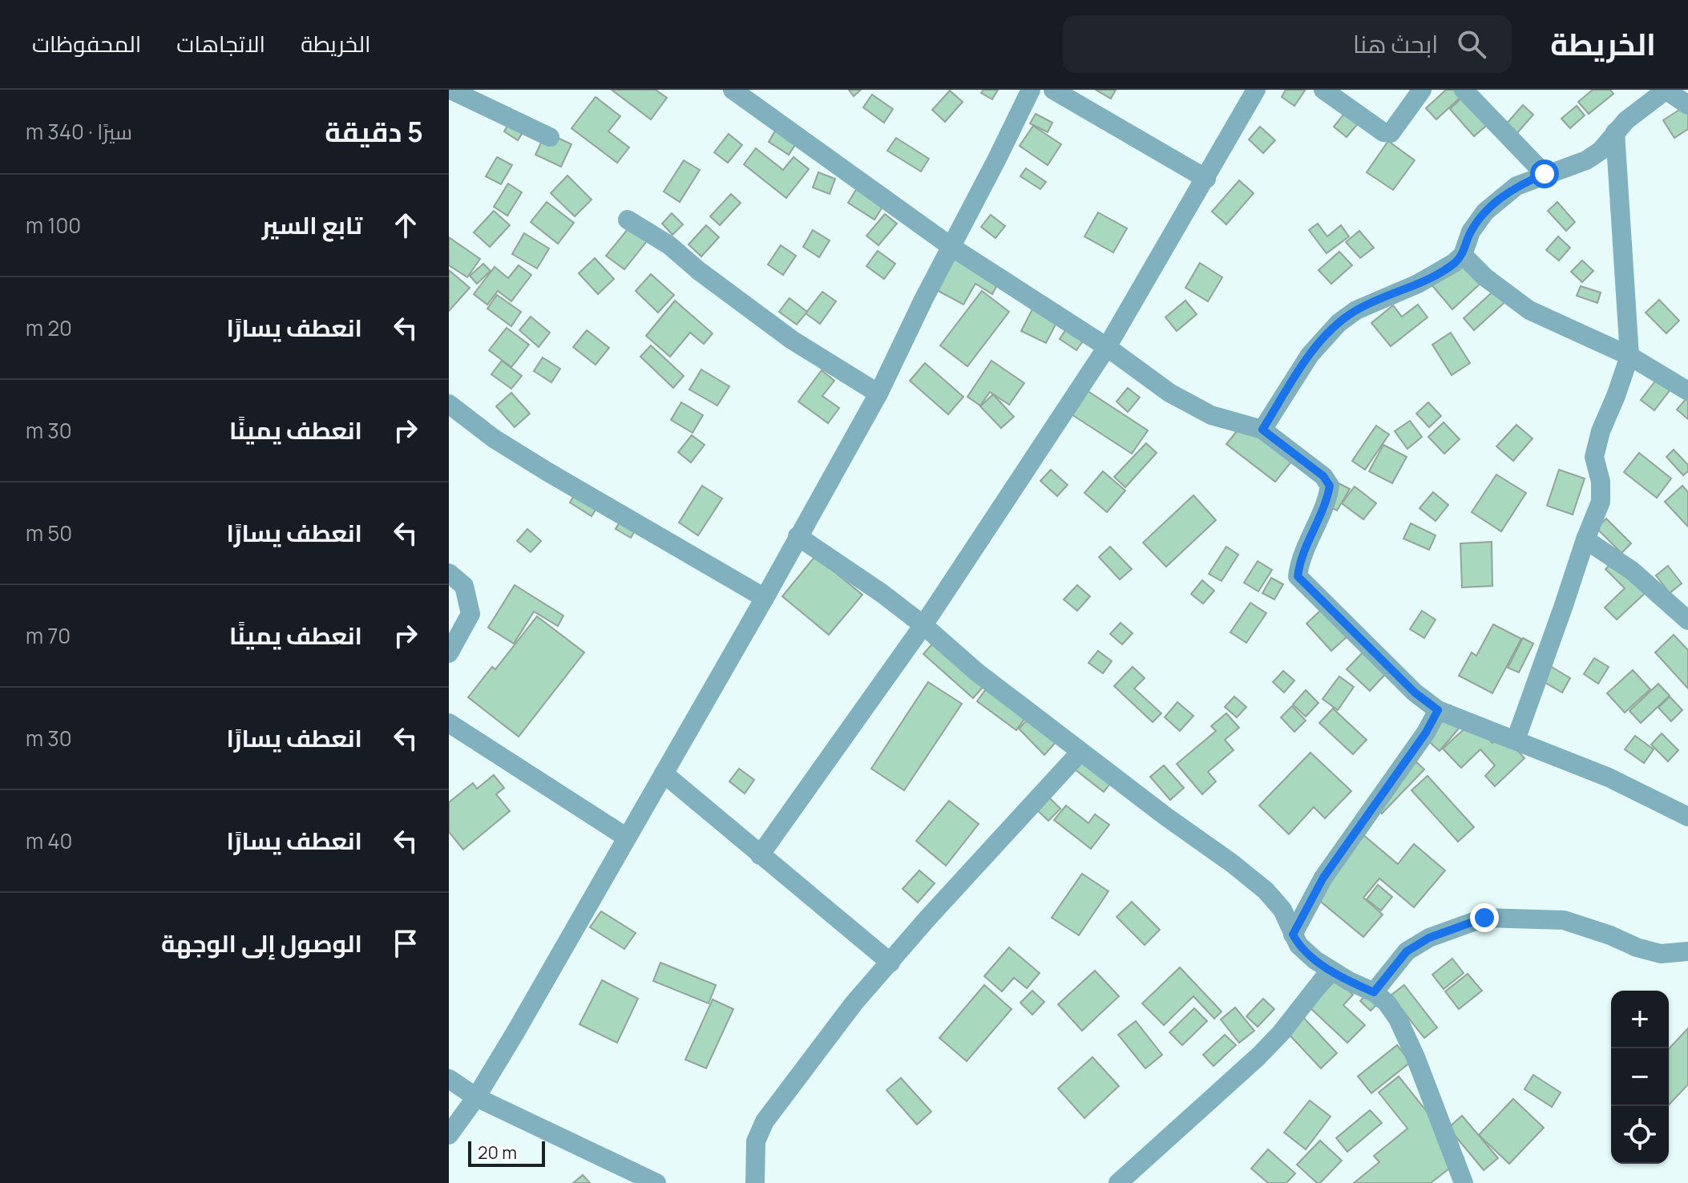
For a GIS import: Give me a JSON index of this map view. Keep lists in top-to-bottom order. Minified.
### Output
{"scale_bar":"20 m","page":{"header":"الخريطة","search":"ابحث هنا","nav":["الخريطة","الاتجاهات","المحفوظات"],"heading":["5 دقيقة","سيرًا · 340 m"],"list":[["تابع السير","100 m"],["انعطف يسارًا","20 m"],["انعطف يمينًا","30 m"],["انعطف يسارًا","50 m"],["انعطف يمينًا","70 m"],["انعطف يسارًا","30 m"],["انعطف يسارًا","40 m"],"الوصول إلى الوجهة"],"map_buttons":["+","−"],"scale":"20 m"}}
